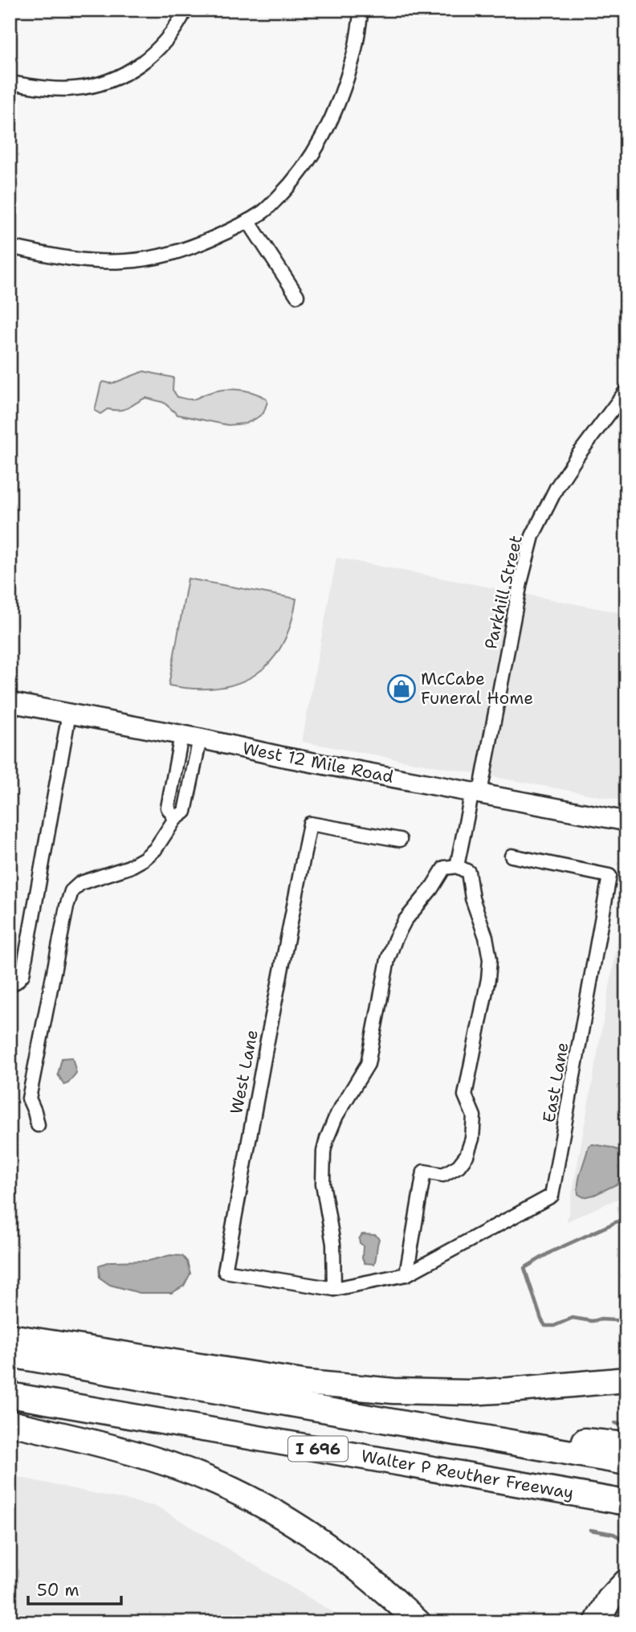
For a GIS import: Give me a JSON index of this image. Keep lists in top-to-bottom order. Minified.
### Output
{"streets":{"highway":["I 696","Walter P Reuther Freeway"],"main road":["West 12 Mile Road"],"street":["Parkhill Street","West Lane","East Lane"]},"crossings":[["Parkhill Street","West 12 Mile Road"],["West Lane","East Lane"]],"places":{"shop":["McCabe Funeral Home"]},"scale_bar":"50 m"}
